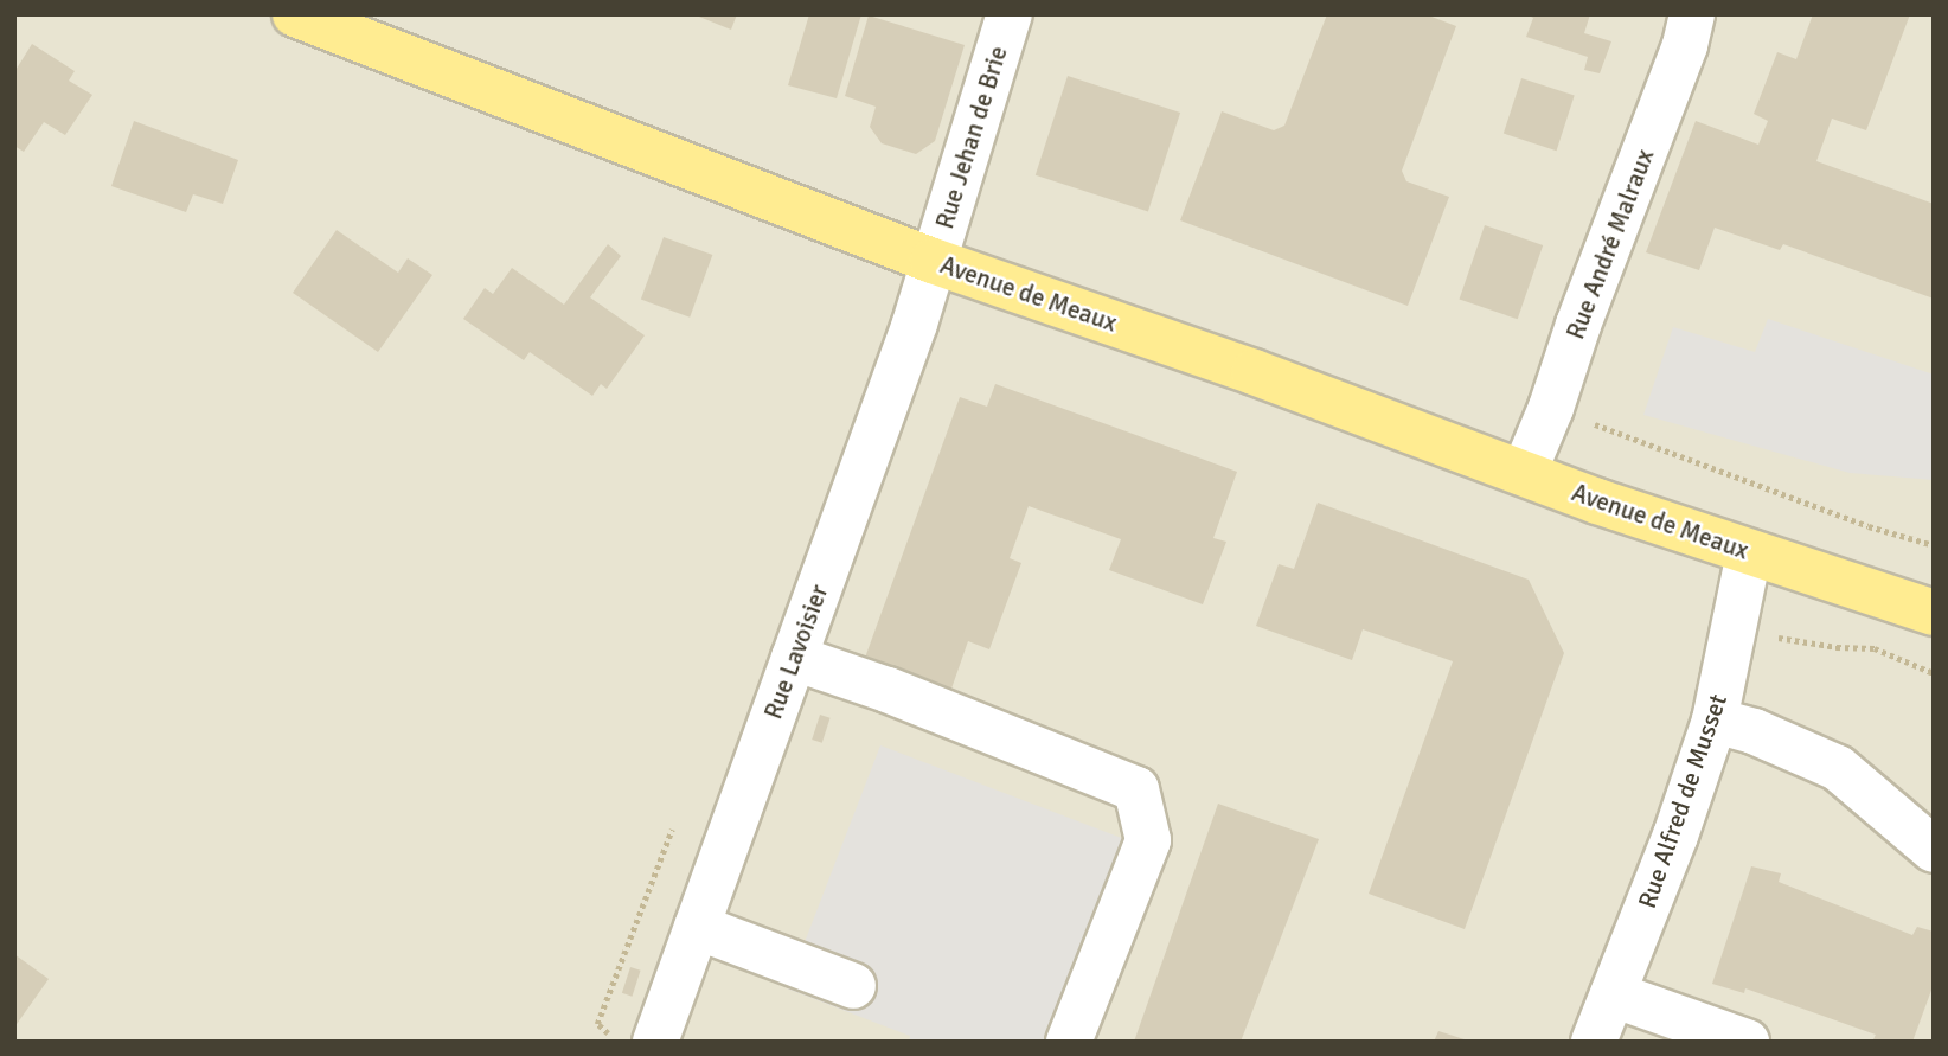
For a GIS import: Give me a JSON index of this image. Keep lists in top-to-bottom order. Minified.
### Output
{"streets":{"main road":["Avenue de Meaux"],"street":["Rue Jehan de Brie","Rue André Malraux","Rue Lavoisier","Rue Alfred de Musset"]},"crossings":[["Rue Jehan de Brie","Avenue de Meaux"],["Rue Jehan de Brie","Rue Lavoisier"],["Rue André Malraux","Avenue de Meaux"],["Avenue de Meaux","Rue Lavoisier"],["Avenue de Meaux","Rue Alfred de Musset"]]}
